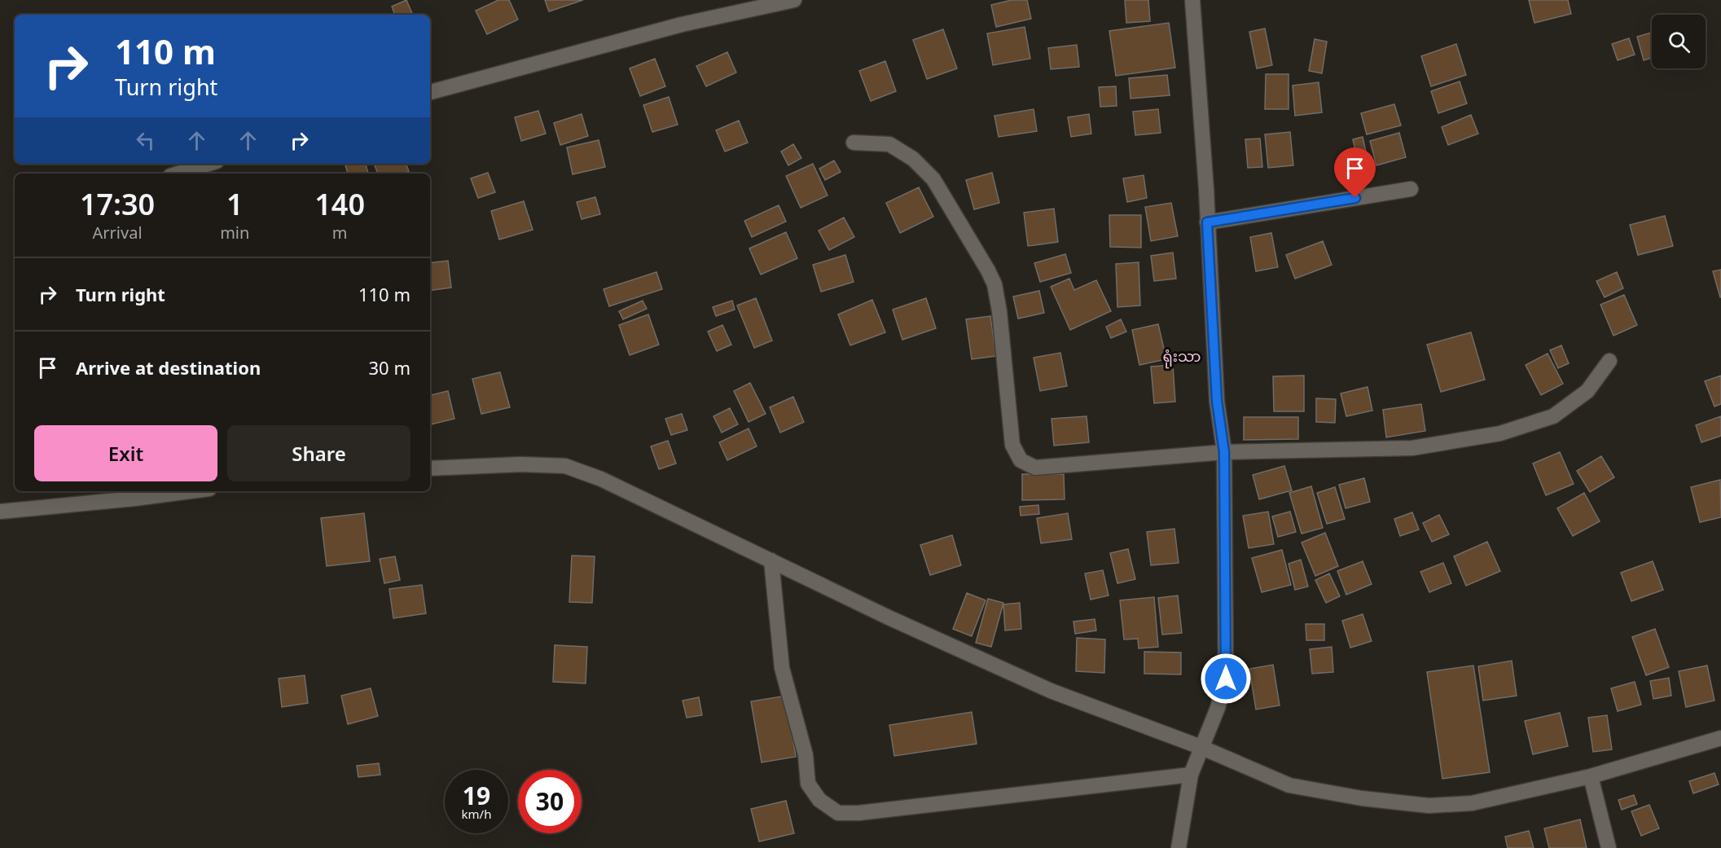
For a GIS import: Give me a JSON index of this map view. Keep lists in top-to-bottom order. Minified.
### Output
{"districts":["ရုံးသာ"],"page":{"turn":["110 m","Turn right"],"eta":["17:30","Arrival","1","min","140","m"],"list":[{"name":"Turn right","value":"110 m"},{"name":"Arrive at destination","value":"30 m"}],"buttons":["Exit","Share"],"speed":"19 km/h","limit":"30"}}
